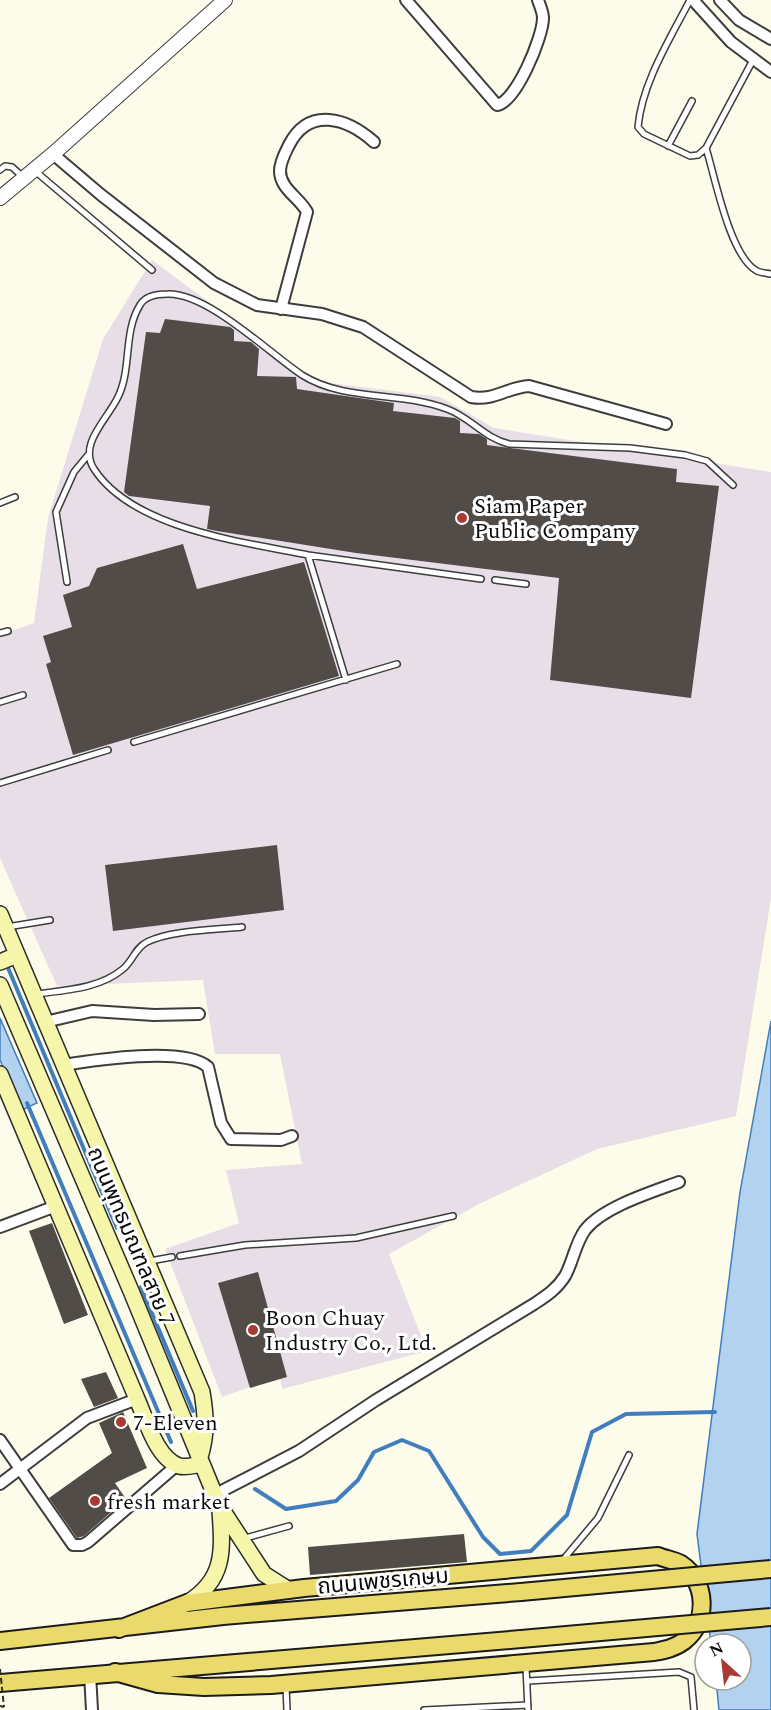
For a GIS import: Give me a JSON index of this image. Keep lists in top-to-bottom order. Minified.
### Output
{"streets":{"main road":["ถนนพุทธมณฑลสาย 7","ถนนเพชรเกษม"]},"places":["Siam Paper Public Company","Boon Chuay Industry Co., Ltd.","7-Eleven","fresh market"],"north":"top left"}
